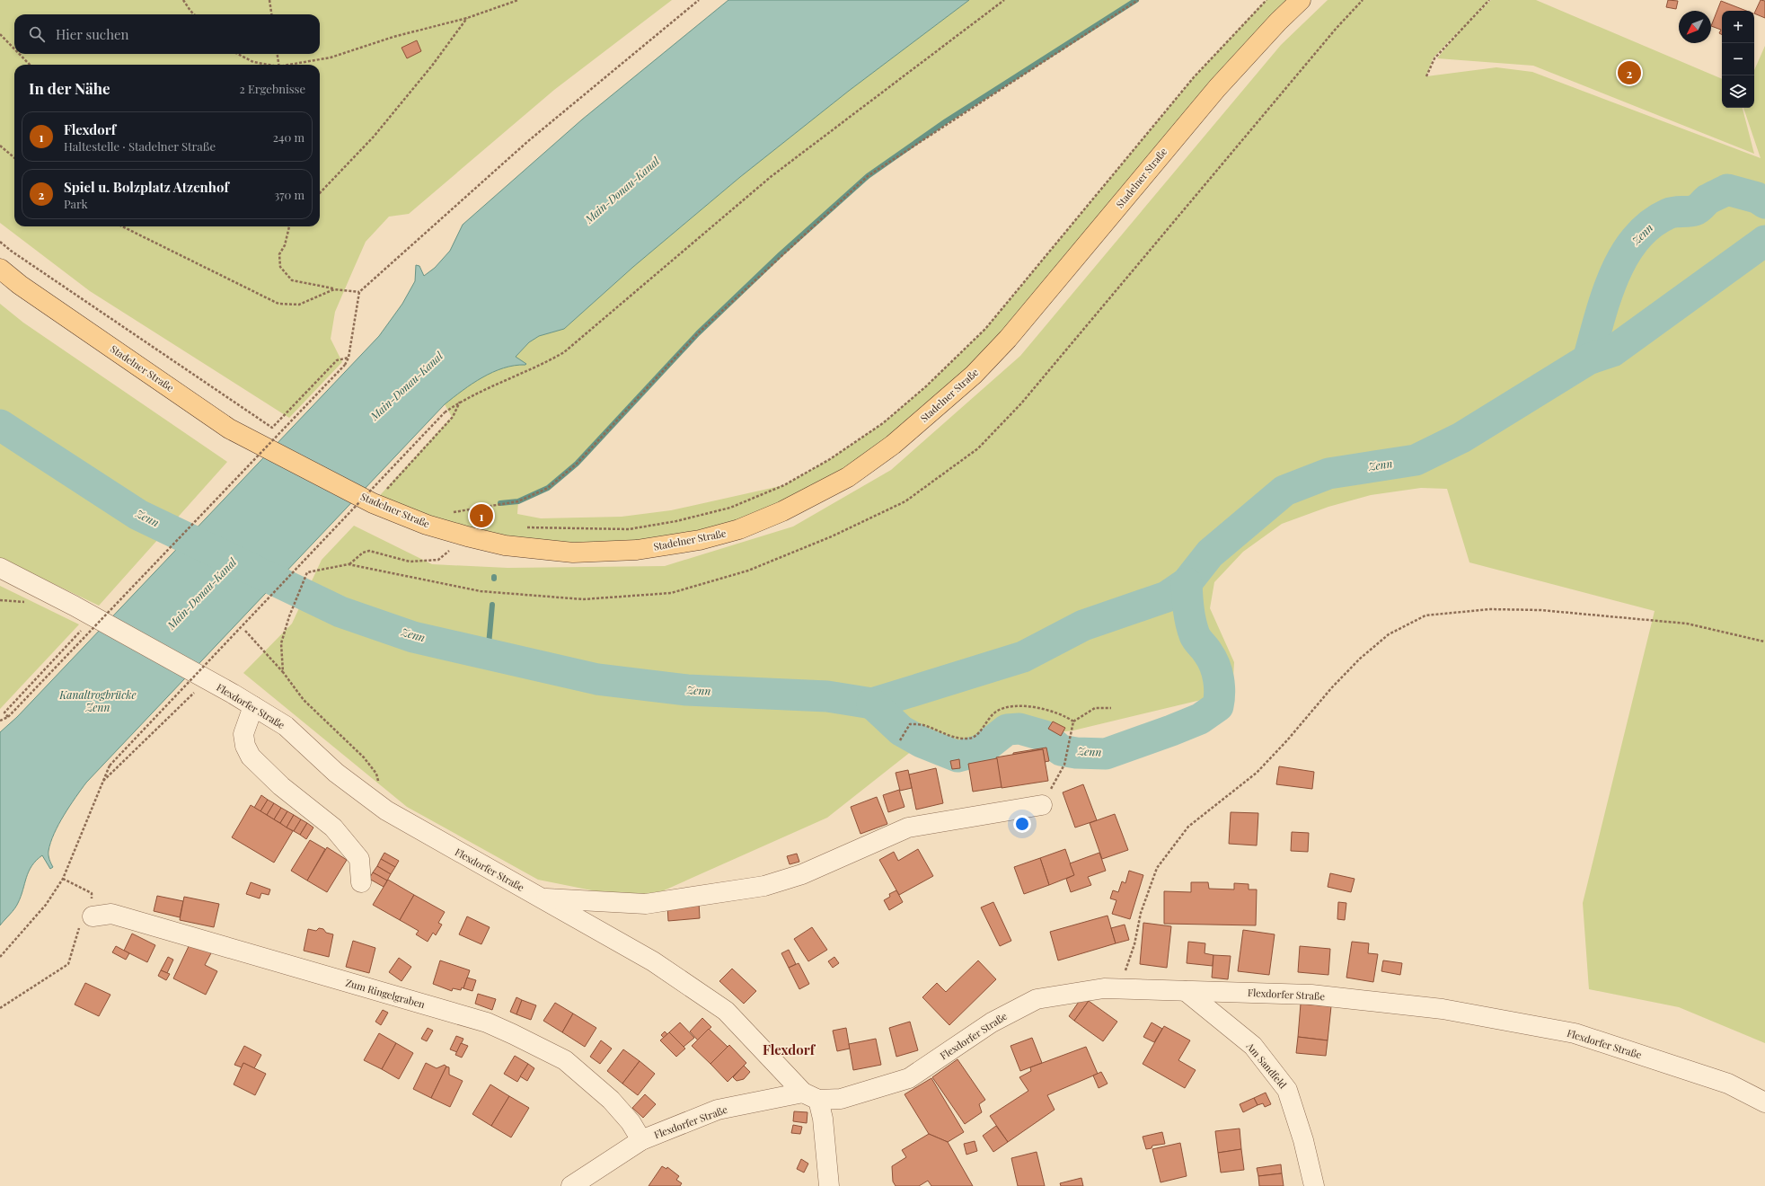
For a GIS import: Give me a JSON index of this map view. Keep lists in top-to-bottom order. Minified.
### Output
{"streets":{"main road":["Stadelner Straße"],"street":["Flexdorfer Straße","Zum Ringelgraben","Am Sandfeld"]},"crossings":[["Flexdorfer Straße","Zum Ringelgraben"],["Flexdorfer Straße","Am Sandfeld"]],"districts":["Flexdorf"],"water":["Main-Donau-Kanal","Zenn","Kanaltrogbrücke Zenn"],"north":"bottom left","page":{"map_buttons":["+","−"],"search":"Hier suchen","pins":["2","1"],"heading":["In der Nähe","2 Ergebnisse"],"list":[{"mark":"1","name":"Flexdorf","note":"Haltestelle · Stadelner Straße","value":"240 m"},{"mark":"2","name":"Spiel u. Bolzplatz Atzenhof","note":"Park","value":"370 m"}]}}
